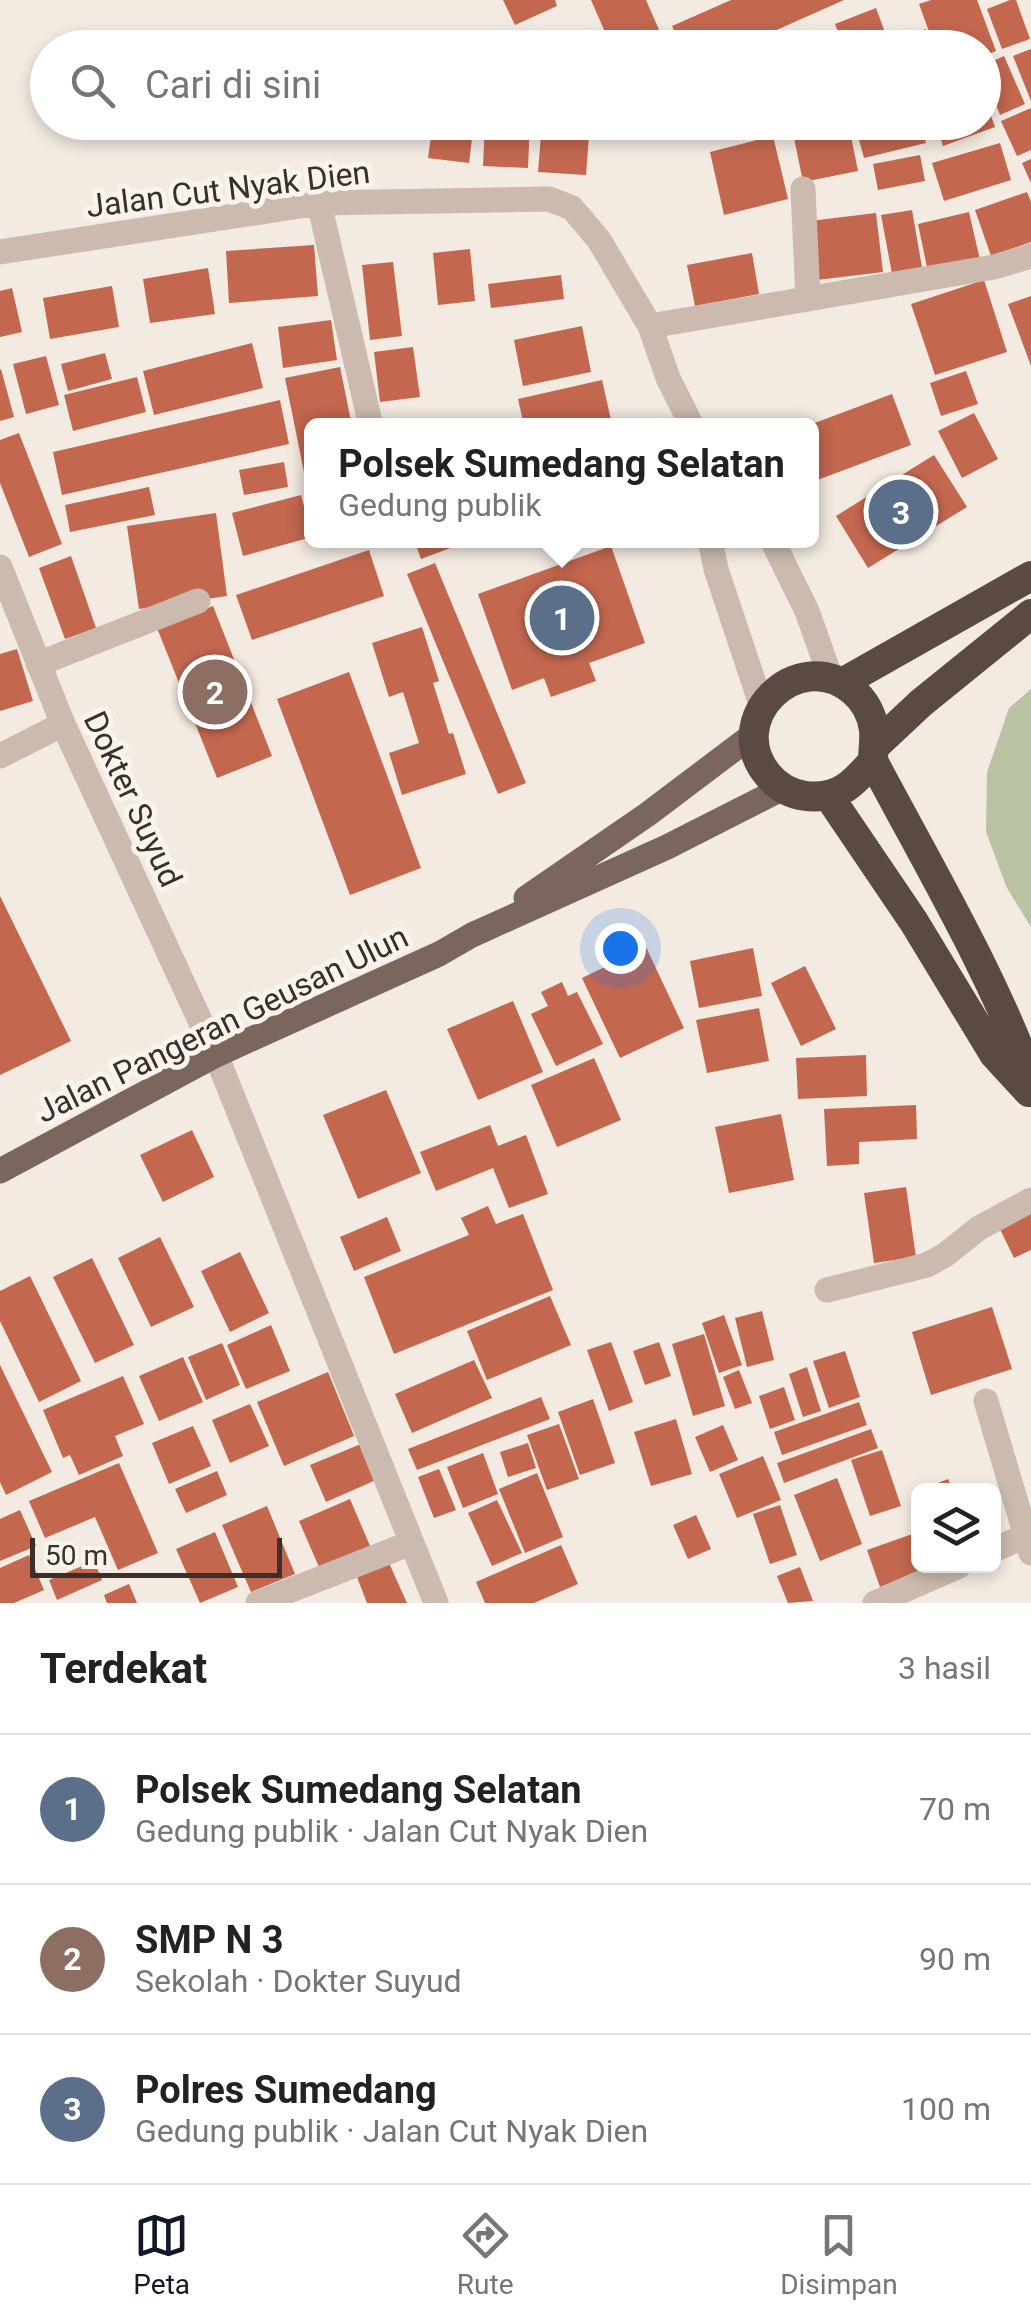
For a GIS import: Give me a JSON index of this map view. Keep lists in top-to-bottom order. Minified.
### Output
{"streets":{"main road":["Jalan Pangeran Geusan Ulun"],"street":["Jalan Cut Nyak Dien","Dokter Suyud"]},"crossings":[["Dokter Suyud","Jalan Pangeran Geusan Ulun"]],"scale_bar":"50 m","page":{"search":"Cari di sini","popup":["Polsek Sumedang Selatan","Gedung publik"],"pins":["3","1","2"],"scale":"50 m","heading":["Terdekat","3 hasil"],"list":[{"mark":"1","name":"Polsek Sumedang Selatan","note":"Gedung publik · Jalan Cut Nyak Dien","value":"70 m"},{"mark":"2","name":"SMP N 3","note":"Sekolah · Dokter Suyud","value":"90 m"},{"mark":"3","name":"Polres Sumedang","note":"Gedung publik · Jalan Cut Nyak Dien","value":"100 m"}],"nav":["Peta","Rute","Disimpan"]}}
